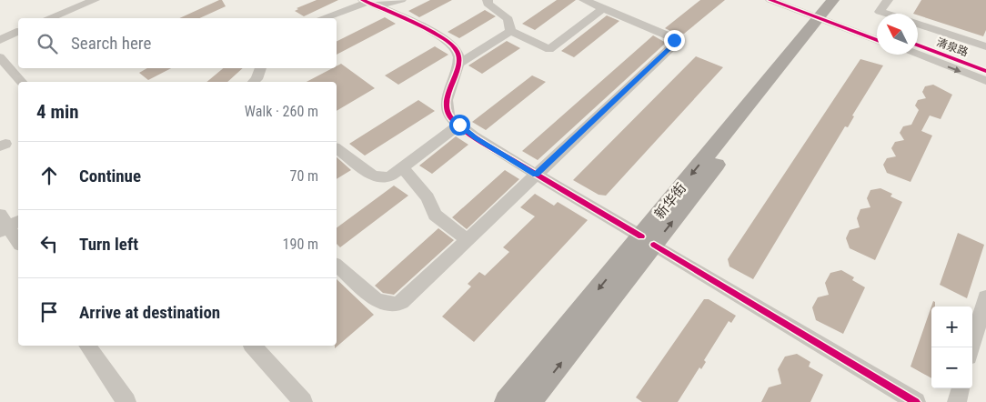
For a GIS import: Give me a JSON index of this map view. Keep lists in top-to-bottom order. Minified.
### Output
{"streets":{"main road":["新华街"],"street":["清泉路"]},"north":"top left","page":{"search":"Search here","heading":["4 min","Walk · 260 m"],"list":[["Continue","70 m"],["Turn left","190 m"],"Arrive at destination"],"map_buttons":["+","−"]}}
